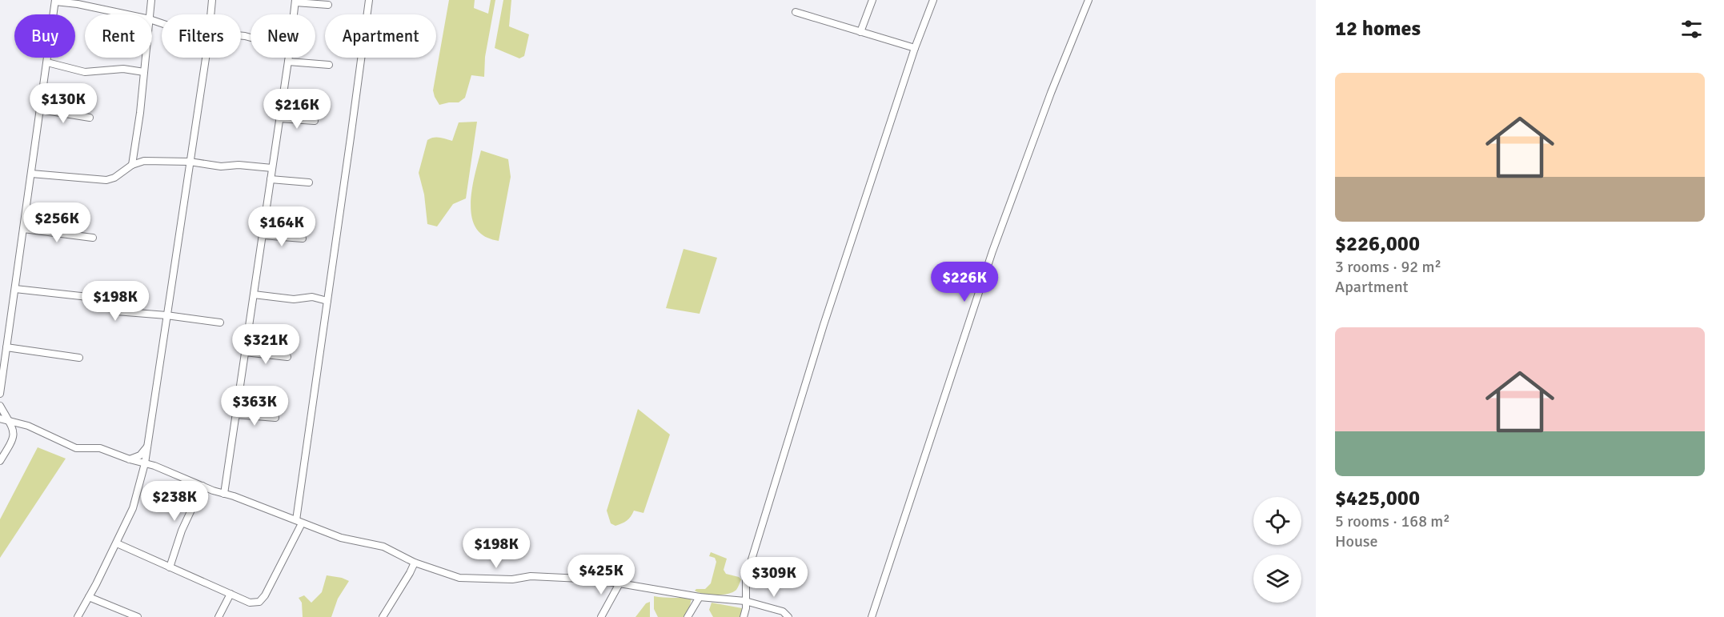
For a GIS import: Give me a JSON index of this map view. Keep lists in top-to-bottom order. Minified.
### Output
{"page":{"heading":"12 homes","chip":["Buy","Rent","Filters","New","Apartment"],"list":[{"name":"$226,000","note":"3 rooms · 92 m² · Apartment"},{"name":"$425,000","note":"5 rooms · 168 m² · House"}],"price":["$130K","$216K","$256K","$164K","$226K","$198K","$321K","$363K","$238K","$198K","$425K","$309K"]}}
